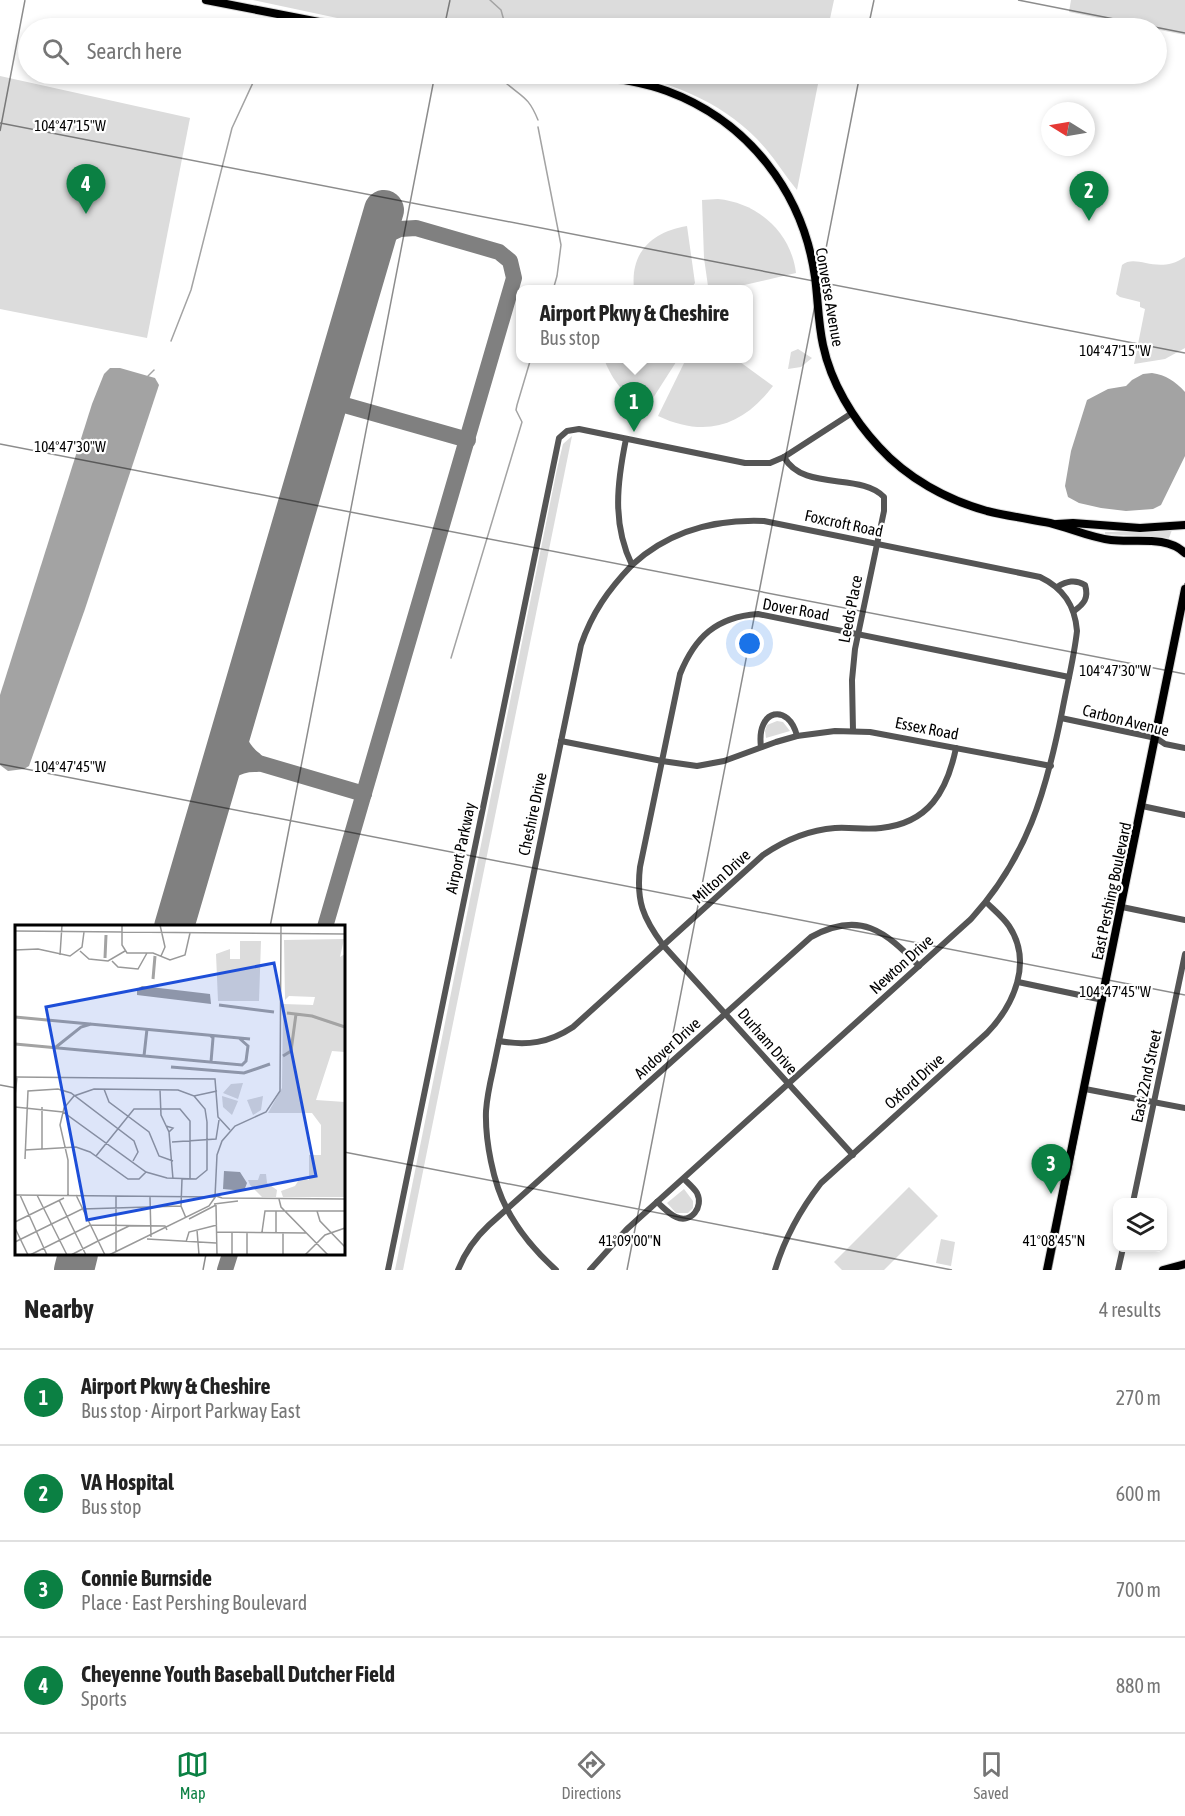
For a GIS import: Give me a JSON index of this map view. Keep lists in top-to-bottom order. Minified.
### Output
{"streets":{"main road":["Converse Avenue","East Pershing Boulevard"],"street":["Foxcroft Road","Dover Road","Leeds Place","Carbon Avenue","Essex Road","Cheshire Drive","Airport Parkway","Milton Drive","Newton Drive","Durham Drive","Andover Drive","East 22nd Street","Oxford Drive"]},"crossings":[["Foxcroft Road","Leeds Place"],["Foxcroft Road","Cheshire Drive"],["Dover Road","Leeds Place"],["Dover Road","Essex Road"],["Dover Road","Milton Drive"],["Dover Road","Durham Drive"],["Leeds Place","Essex Road"],["Carbon Avenue","East Pershing Boulevard"],["Carbon Avenue","Newton Drive"],["Essex Road","Cheshire Drive"],["Essex Road","Milton Drive"],["Essex Road","Newton Drive"],["Cheshire Drive","Milton Drive"],["Cheshire Drive","Andover Drive"],["Milton Drive","Durham Drive"],["Newton Drive","Durham Drive"],["Newton Drive","Andover Drive"],["Newton Drive","Oxford Drive"],["Durham Drive","Andover Drive"],["Durham Drive","Oxford Drive"]],"north":"left","page":{"search":"Search here","pins":["4","2","1","3"],"popup":["Airport Pkwy & Cheshire","Bus stop"],"heading":["Nearby","4 results"],"list":[{"mark":"1","name":"Airport Pkwy & Cheshire","note":"Bus stop · Airport Parkway East","value":"270 m"},{"mark":"2","name":"VA Hospital","note":"Bus stop","value":"600 m"},{"mark":"3","name":"Connie Burnside","note":"Place · East Pershing Boulevard","value":"700 m"},{"mark":"4","name":"Cheyenne Youth Baseball Dutcher Field","note":"Sports","value":"880 m"}],"nav":["Map","Directions","Saved"]},"coordinates":["104°47'15\"W","104°47'30\"W","104°47'45\"W","41°09'00\"N","41°08'45\"N"]}
